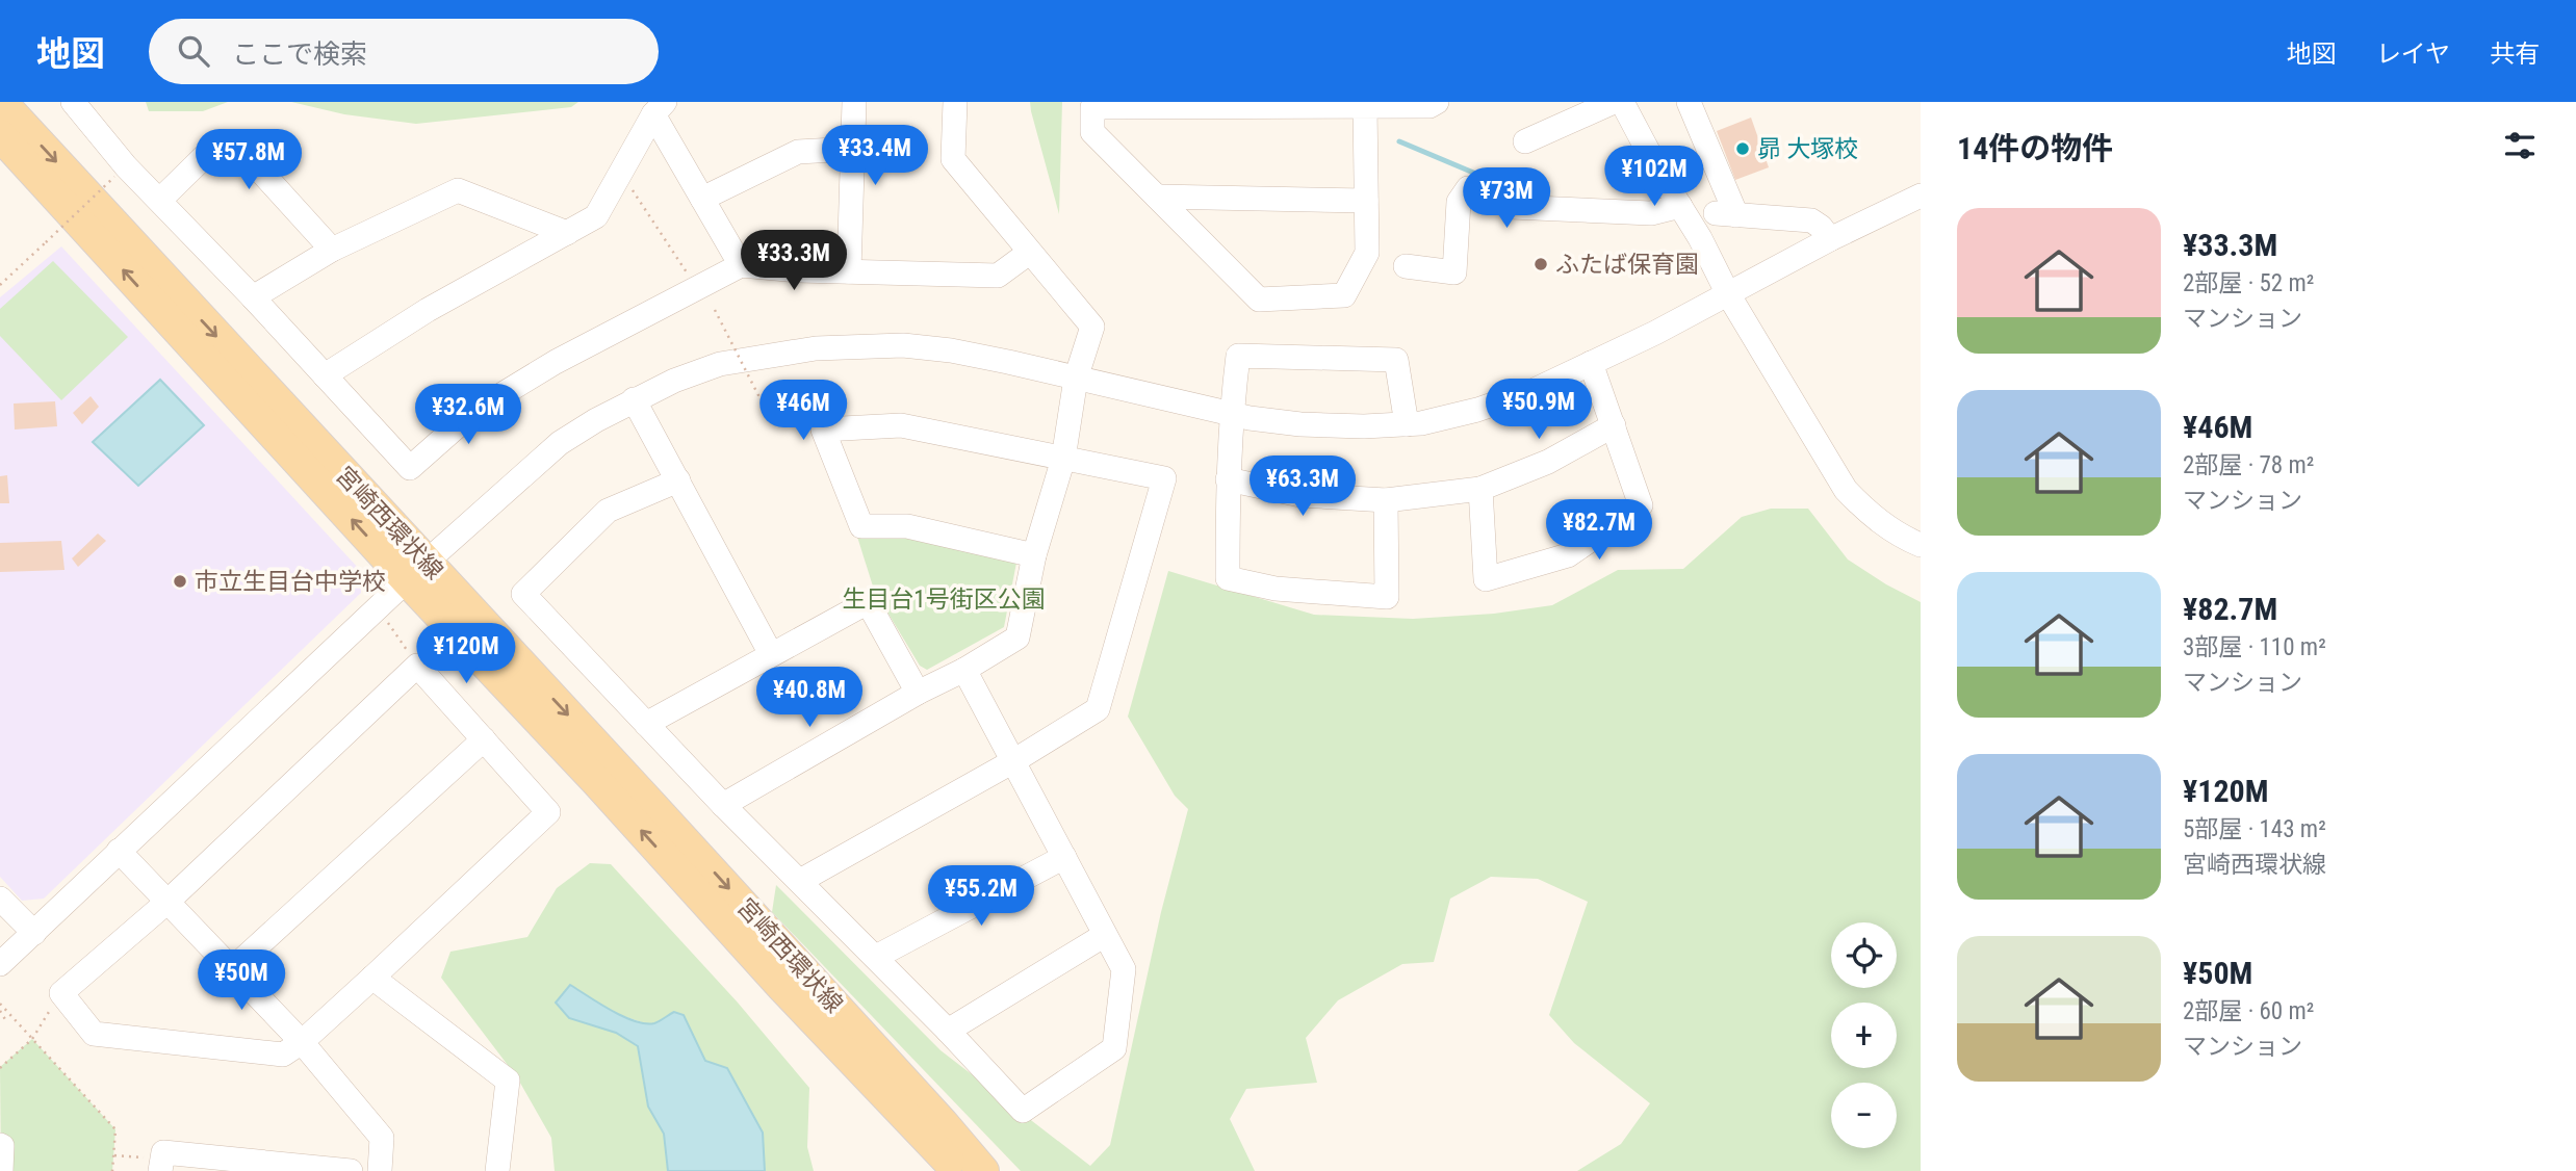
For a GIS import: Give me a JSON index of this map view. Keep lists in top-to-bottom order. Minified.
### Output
{"streets":{"main road":["宮崎西環状線"]},"parks":["生目台1号街区公園"],"places":["昴 大塚校","ふたば保育園","市立生目台中学校"],"page":{"header":"地図","search":"ここで検索","nav":["地図","レイヤ","共有"],"heading":"14件の物件","price":["¥33.4M","¥57.8M","¥102M","¥73M","¥33.3M","¥50.9M","¥46M","¥32.6M","¥63.3M","¥82.7M","¥120M","¥40.8M","¥55.2M","¥50M"],"list":[{"name":"¥33.3M","note":"2部屋 · 52 m² · マンション"},{"name":"¥46M","note":"2部屋 · 78 m² · マンション"},{"name":"¥82.7M","note":"3部屋 · 110 m² · マンション"},{"name":"¥120M","note":"5部屋 · 143 m² · 宮崎西環状線"},{"name":"¥50M","note":"2部屋 · 60 m² · マンション"}],"map_buttons":["+","−"]}}
